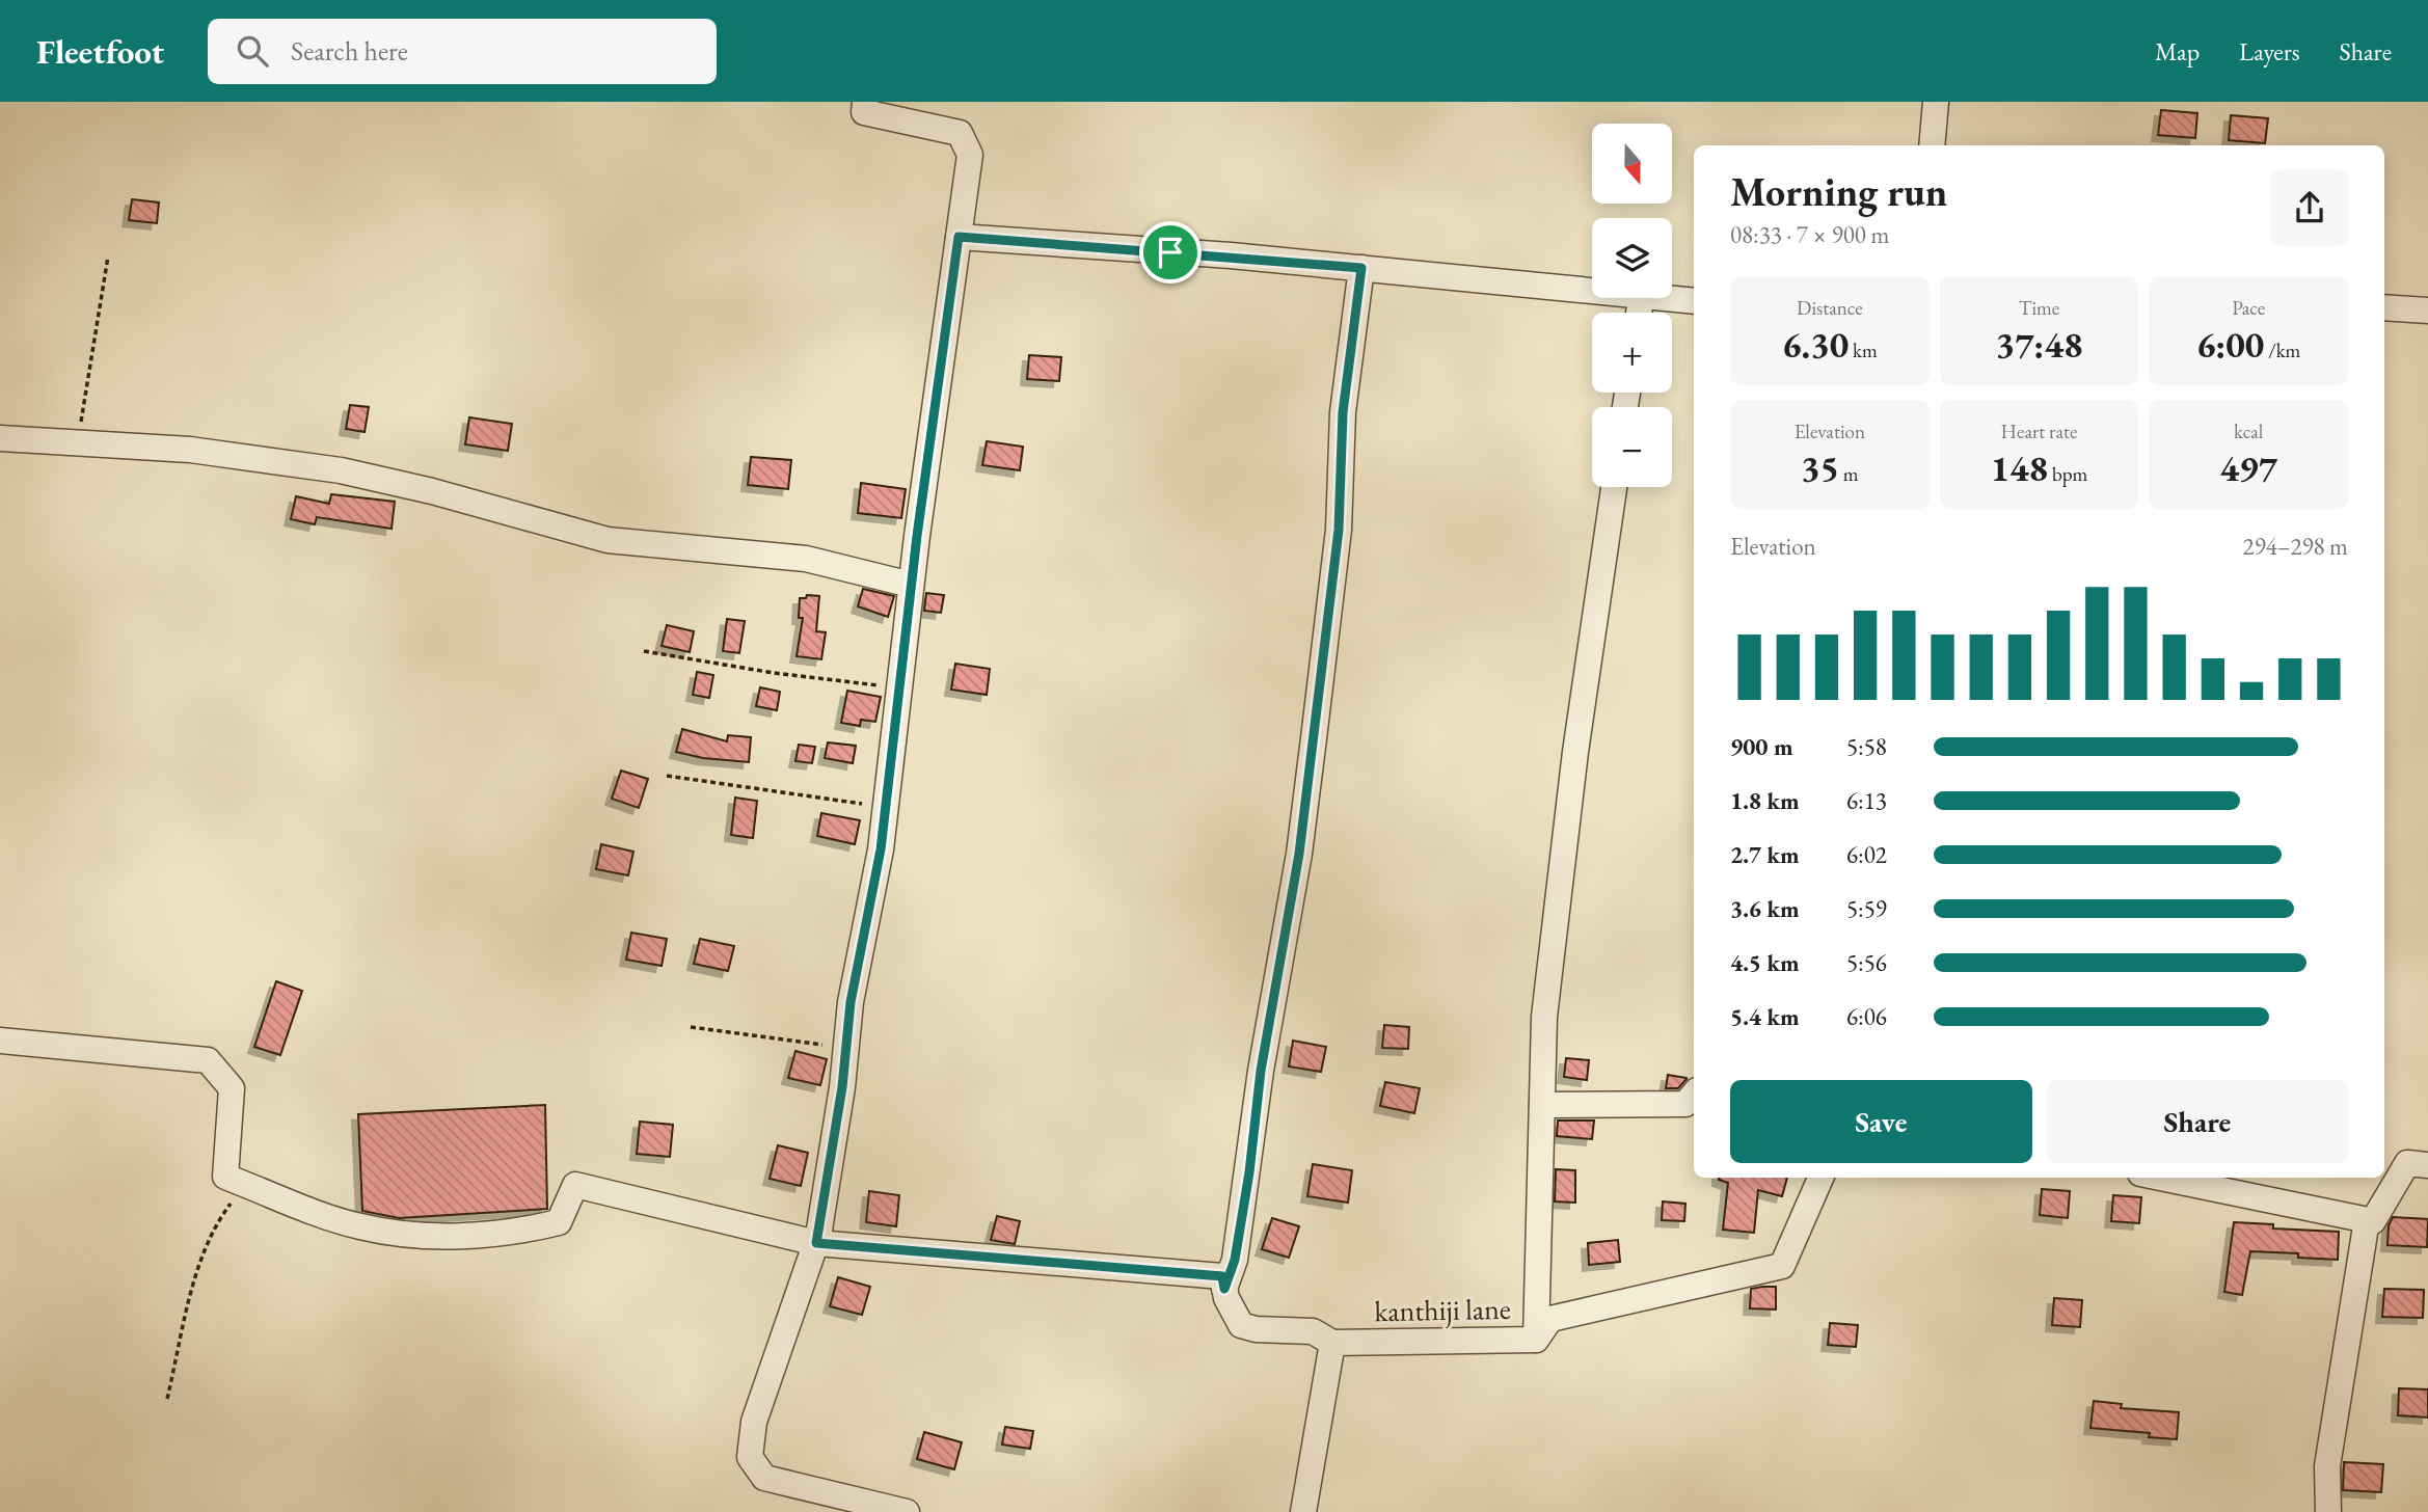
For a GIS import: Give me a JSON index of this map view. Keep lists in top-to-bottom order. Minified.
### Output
{"streets":{"street":["kanthiji lane"]},"north":"bottom","page":{"header":"Fleetfoot","search":"Search here","nav":["Map","Layers","Share"],"map_buttons":["+","−"],"heading":["Morning run","08:33 · 7 × 900 m"],"stats":[["Distance","6.30 km"],["Time","37:48"],["Pace","6:00 /km"],["Elevation","35 m"],["Heart rate","148 bpm"],["kcal","497"]],"chart":["Elevation","294–298 m"],"list":[{"name":"900 m","note":"5:58"},{"name":"1.8 km","note":"6:13"},{"name":"2.7 km","note":"6:02"},{"name":"3.6 km","note":"5:59"},{"name":"4.5 km","note":"5:56"},{"name":"5.4 km","note":"6:06"}],"buttons":["Save","Share"]}}
